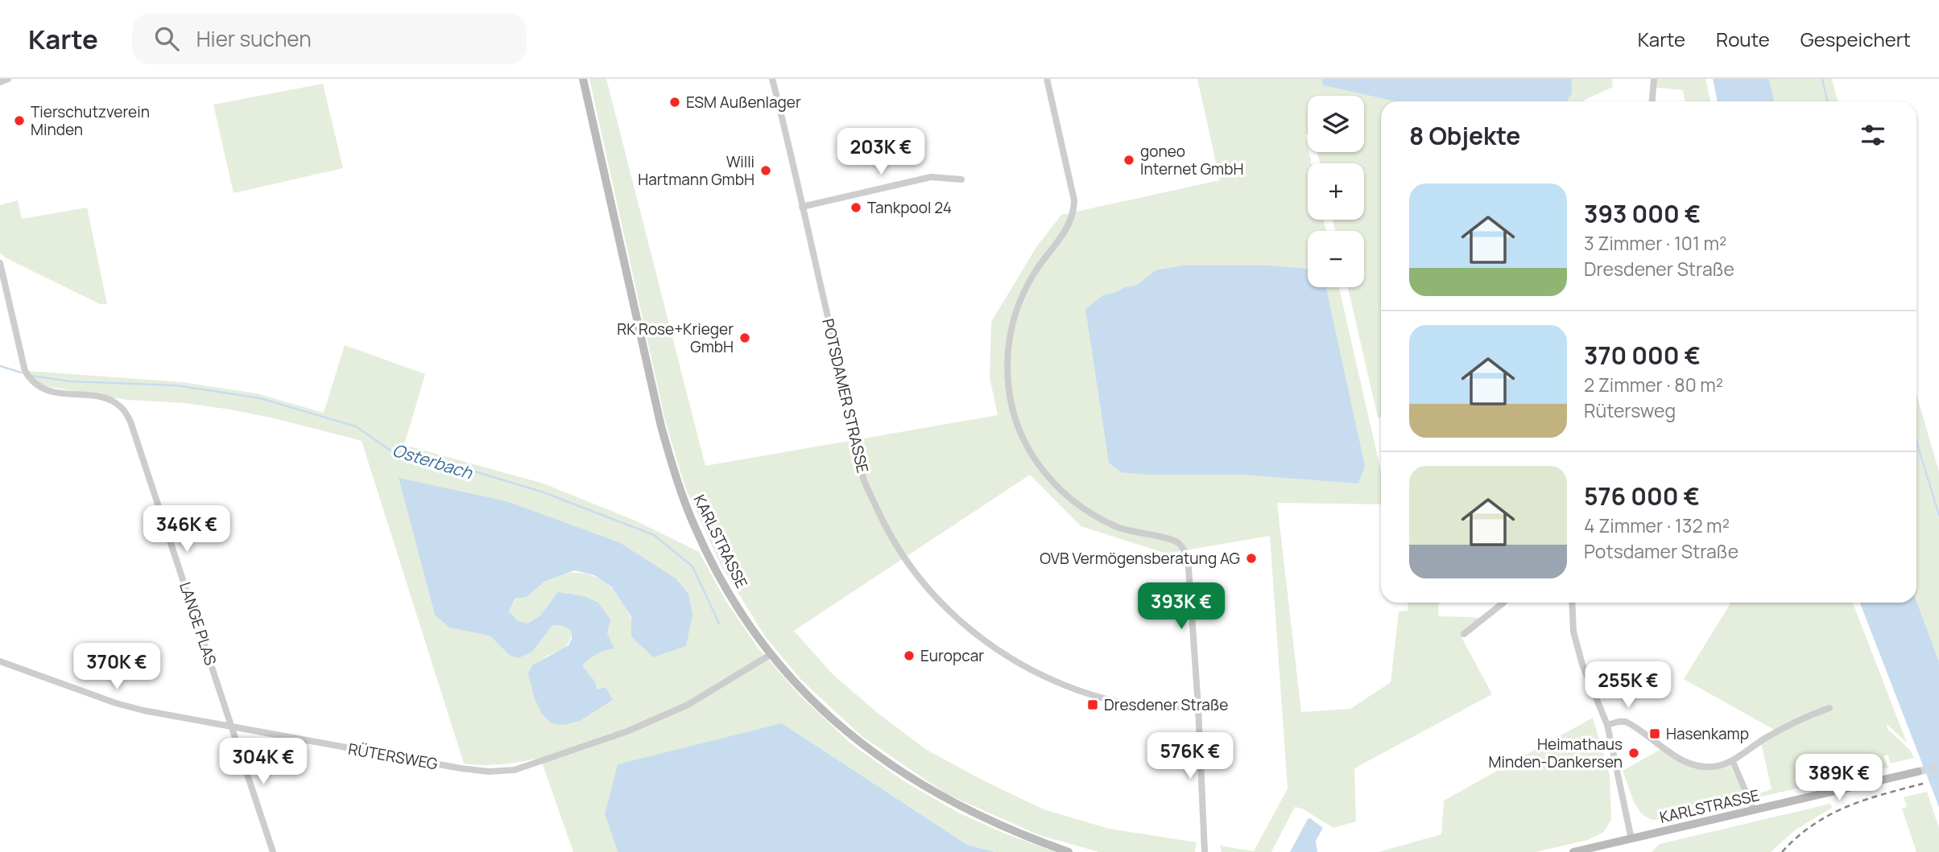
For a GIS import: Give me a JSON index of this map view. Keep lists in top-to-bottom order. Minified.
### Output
{"streets":{"street":["POTSDAMER STRASSE","KARLSTRASSE","LANGE PLAS","RÜTERSWEG"]},"crossings":[["KARLSTRASSE","RÜTERSWEG"],["LANGE PLAS","RÜTERSWEG"]],"water":["Osterbach"],"places":{"other":["ESM Außenlager","Tierschutzverein Minden","goneo Internet GmbH","Willi Hartmann GmbH","Tankpool 24","RK Rose+Krieger GmbH","OVB Vermögensberatung AG","Europcar","Heimathaus Minden-Dankersen"],"transit":["Dresdener Straße","Hasenkamp"]},"page":{"header":"Karte","search":"Hier suchen","nav":["Karte","Route","Gespeichert"],"map_buttons":["+","−"],"heading":"8 Objekte","price":["203K €","346K €","393K €","370K €","255K €","576K €","304K €","389K €"],"list":[{"name":"393 000 €","note":"3 Zimmer · 101 m² · Dresdener Straße"},{"name":"370 000 €","note":"2 Zimmer · 80 m² · Rütersweg"},{"name":"576 000 €","note":"4 Zimmer · 132 m² · Potsdamer Straße"}]}}
